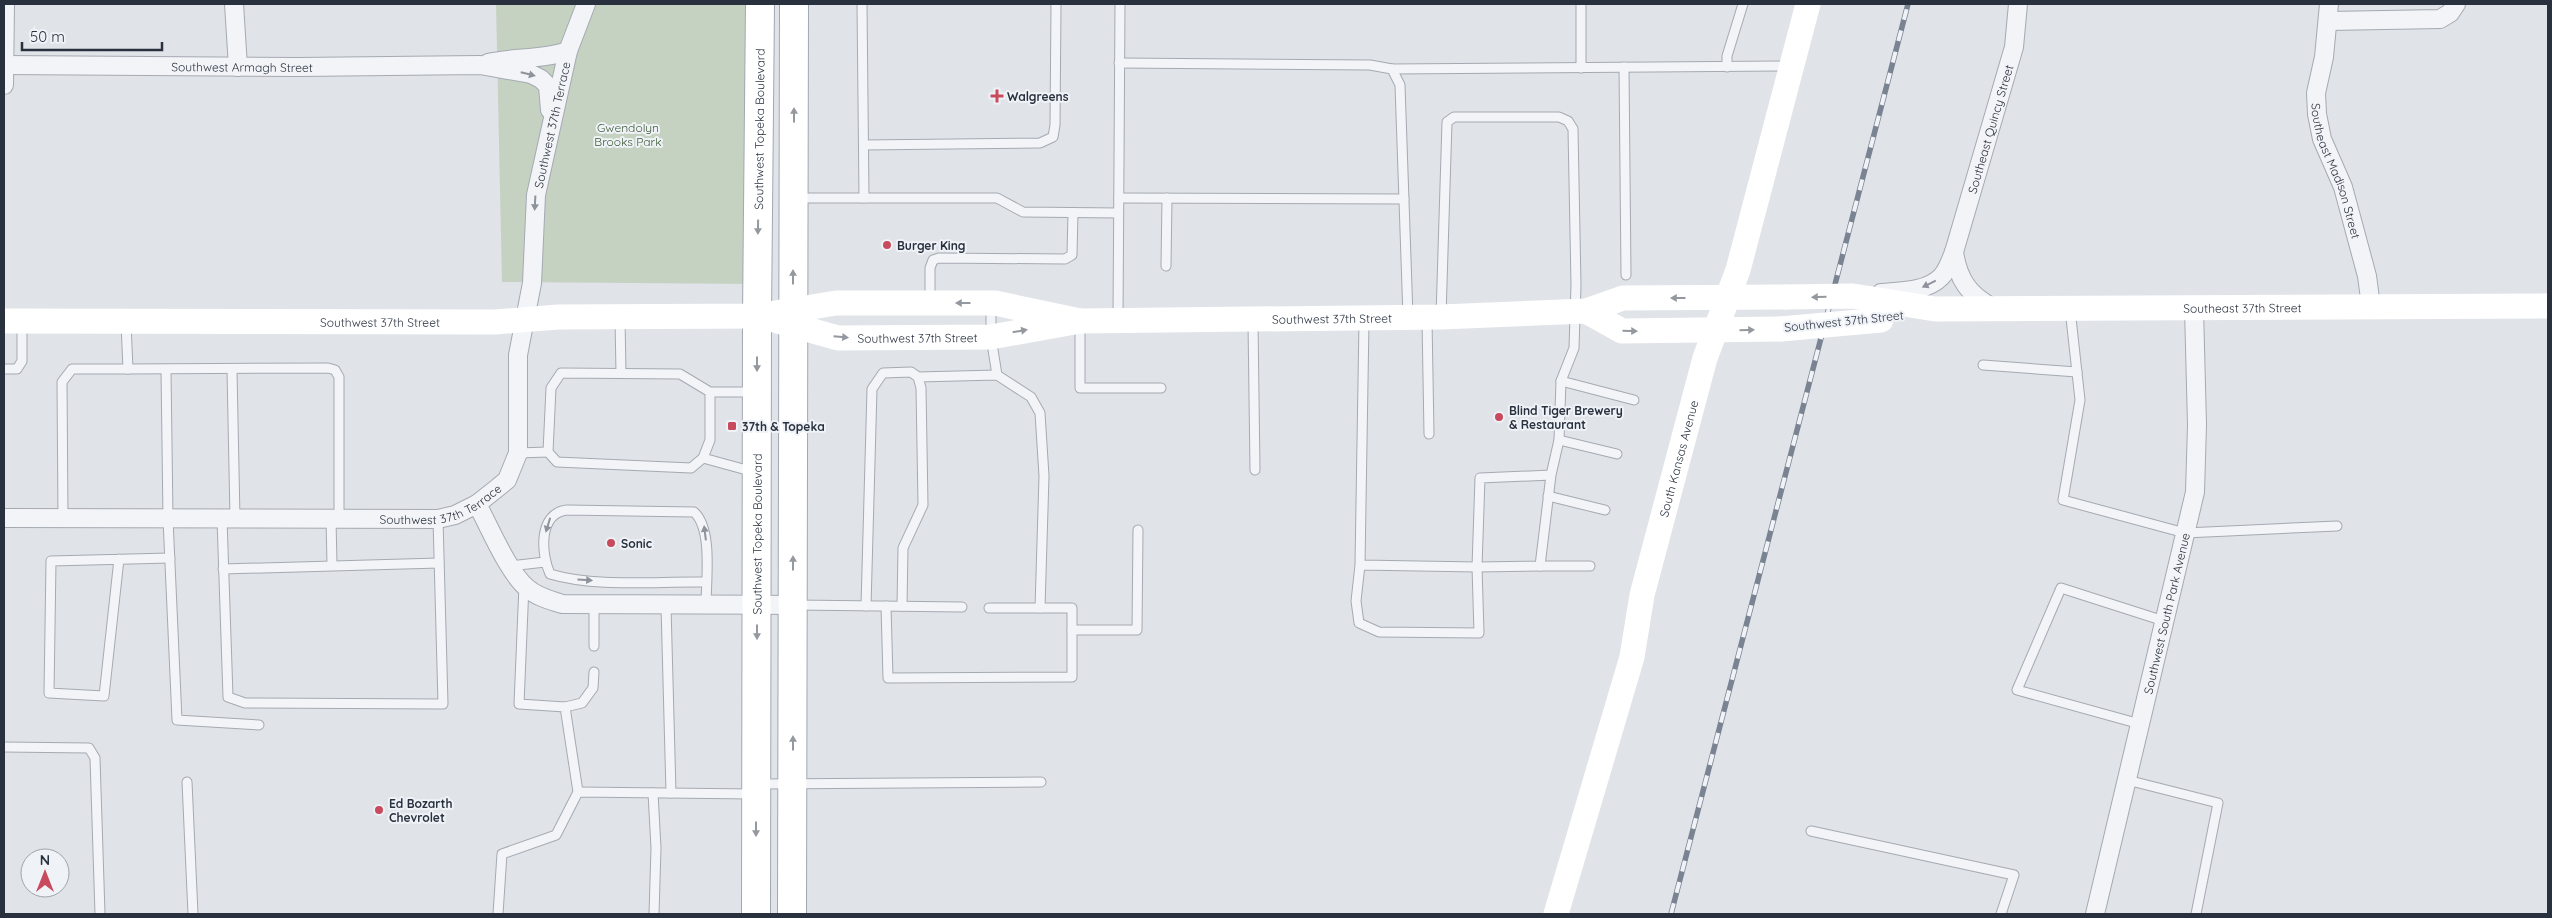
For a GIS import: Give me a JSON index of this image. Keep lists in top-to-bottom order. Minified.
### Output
{"streets":{"main road":["Southwest Topeka Boulevard","Southeast 37th Street","Southwest 37th Street","South Kansas Avenue"],"street":["Southwest Armagh Street","Southwest 37th Terrace","Southeast Quincy Street","Southeast Madison Street","Southwest South Park Avenue"]},"crossings":[["Southwest Armagh Street","Southwest 37th Terrace"],["Southwest 37th Terrace","Southwest 37th Street"],["Southwest Topeka Boulevard","Southwest 37th Street"],["Southeast Quincy Street","Southwest 37th Street"],["Southeast Madison Street","Southeast 37th Street"],["Southeast 37th Street","Southwest 37th Street"],["Southeast 37th Street","Southwest South Park Avenue"],["Southwest 37th Street","South Kansas Avenue"]],"parks":["Gwendolyn Brooks Park"],"places":{"health":["Walgreens"],"other":["Burger King","Blind Tiger Brewery & Restaurant","Sonic","Ed Bozarth Chevrolet"],"transit":["37th & Topeka"]},"scale_bar":"50 m","north":"top"}
